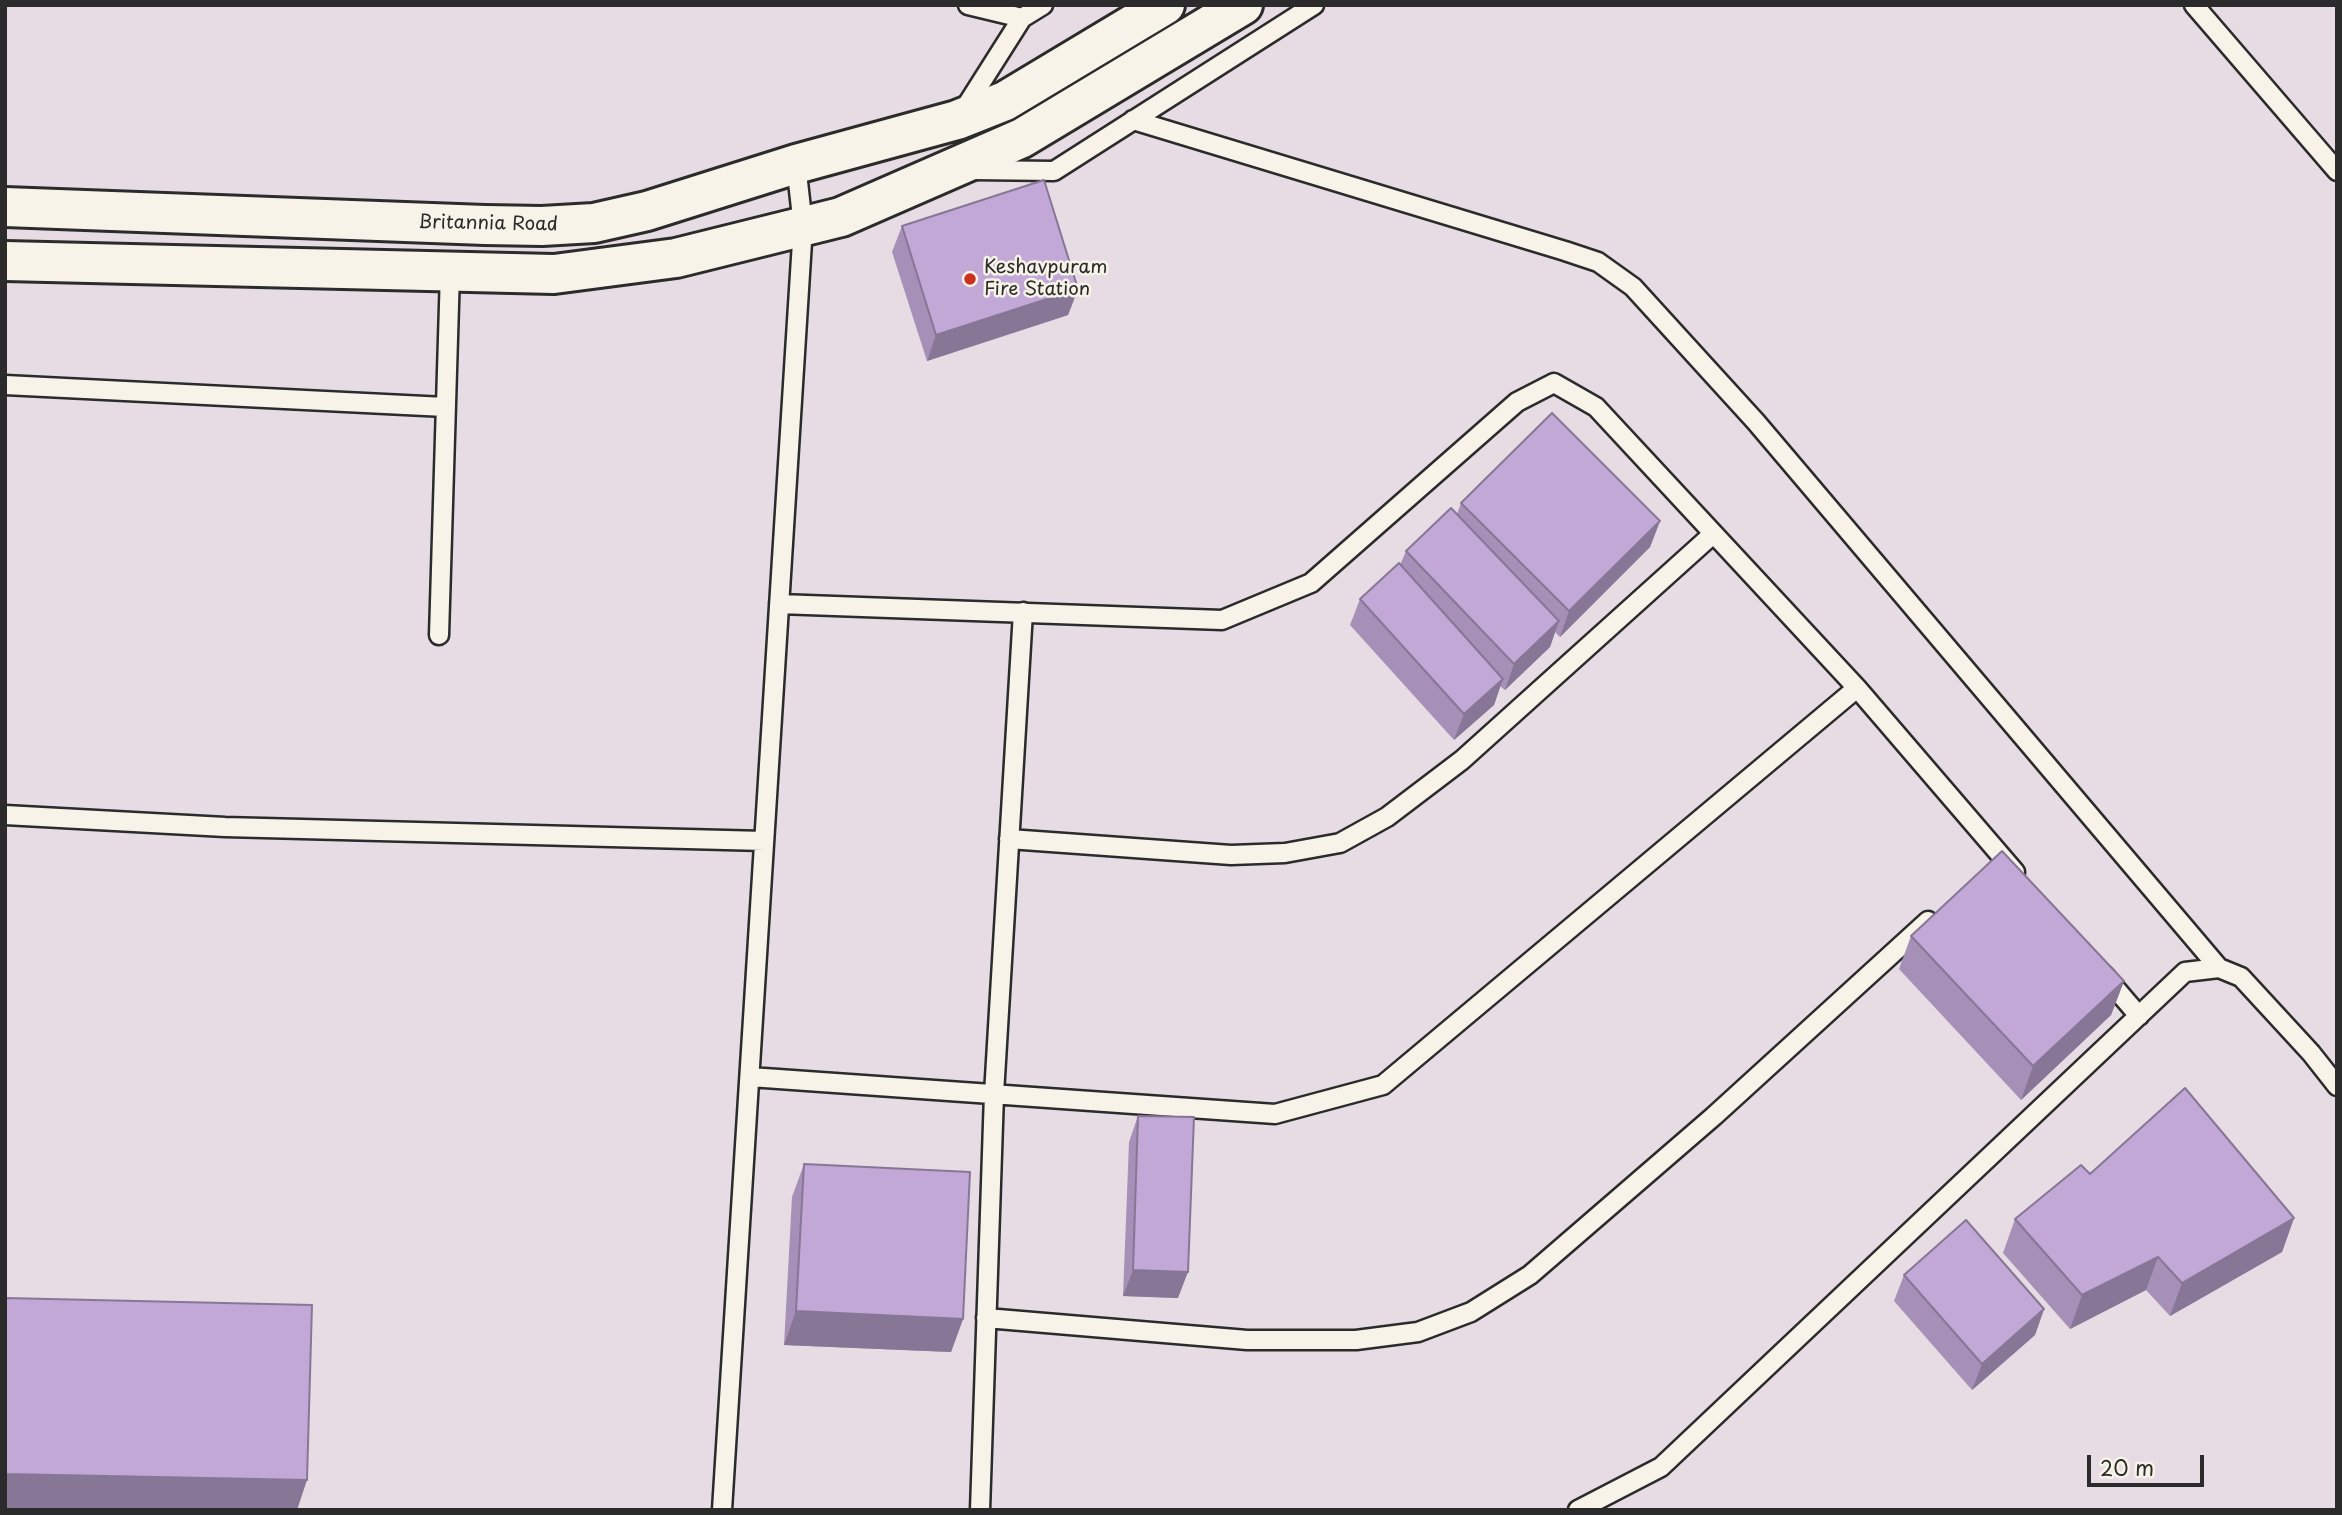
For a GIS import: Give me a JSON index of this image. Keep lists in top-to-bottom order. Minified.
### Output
{"streets":{"main road":["Britannia Road"]},"places":["Keshavpuram Fire Station"],"scale_bar":"20 m"}
